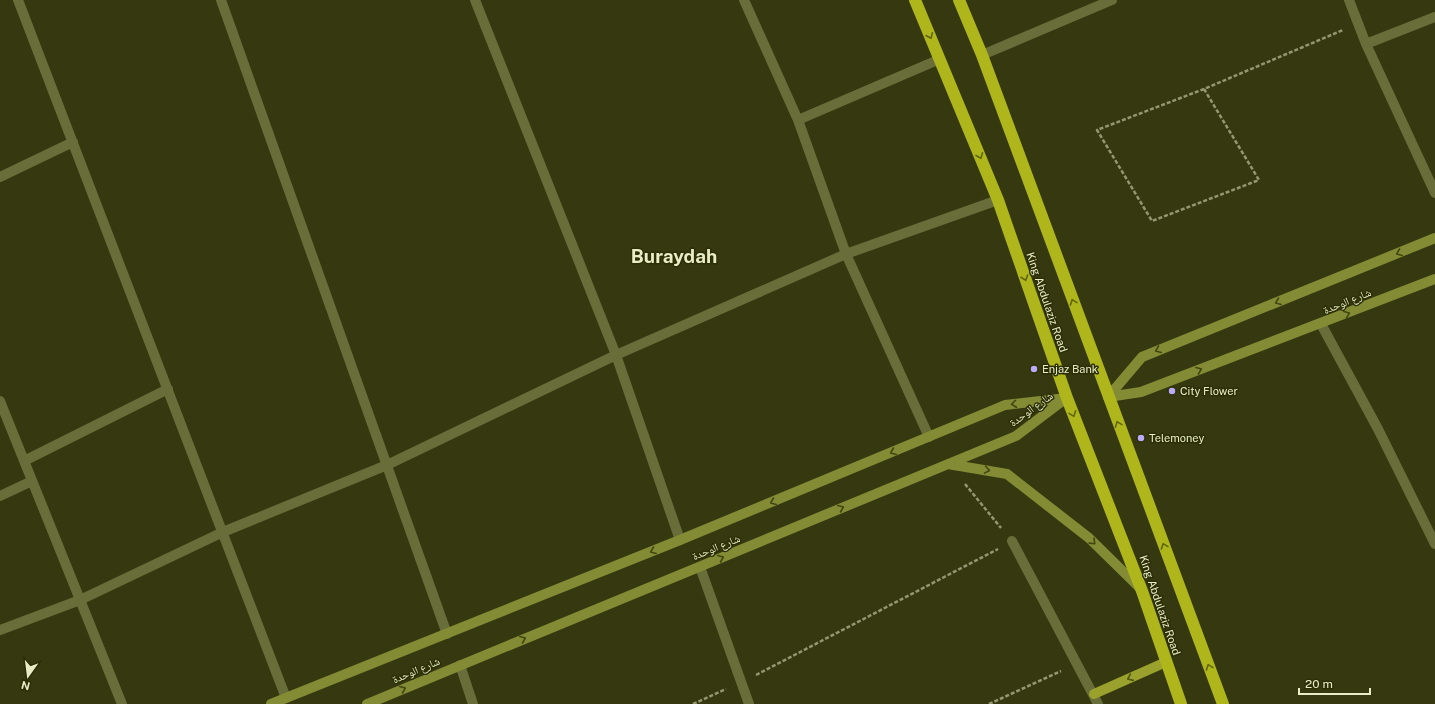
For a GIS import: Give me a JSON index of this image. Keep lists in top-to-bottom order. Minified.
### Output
{"streets":{"highway":["King Abdulaziz Road"],"street":["شارع الوحدة"]},"crossings":[["شارع الوحدة","King Abdulaziz Road"]],"districts":["Buraydah"],"places":["Enjaz Bank","City Flower","Telemoney"],"scale_bar":"20 m","north":"bottom"}
